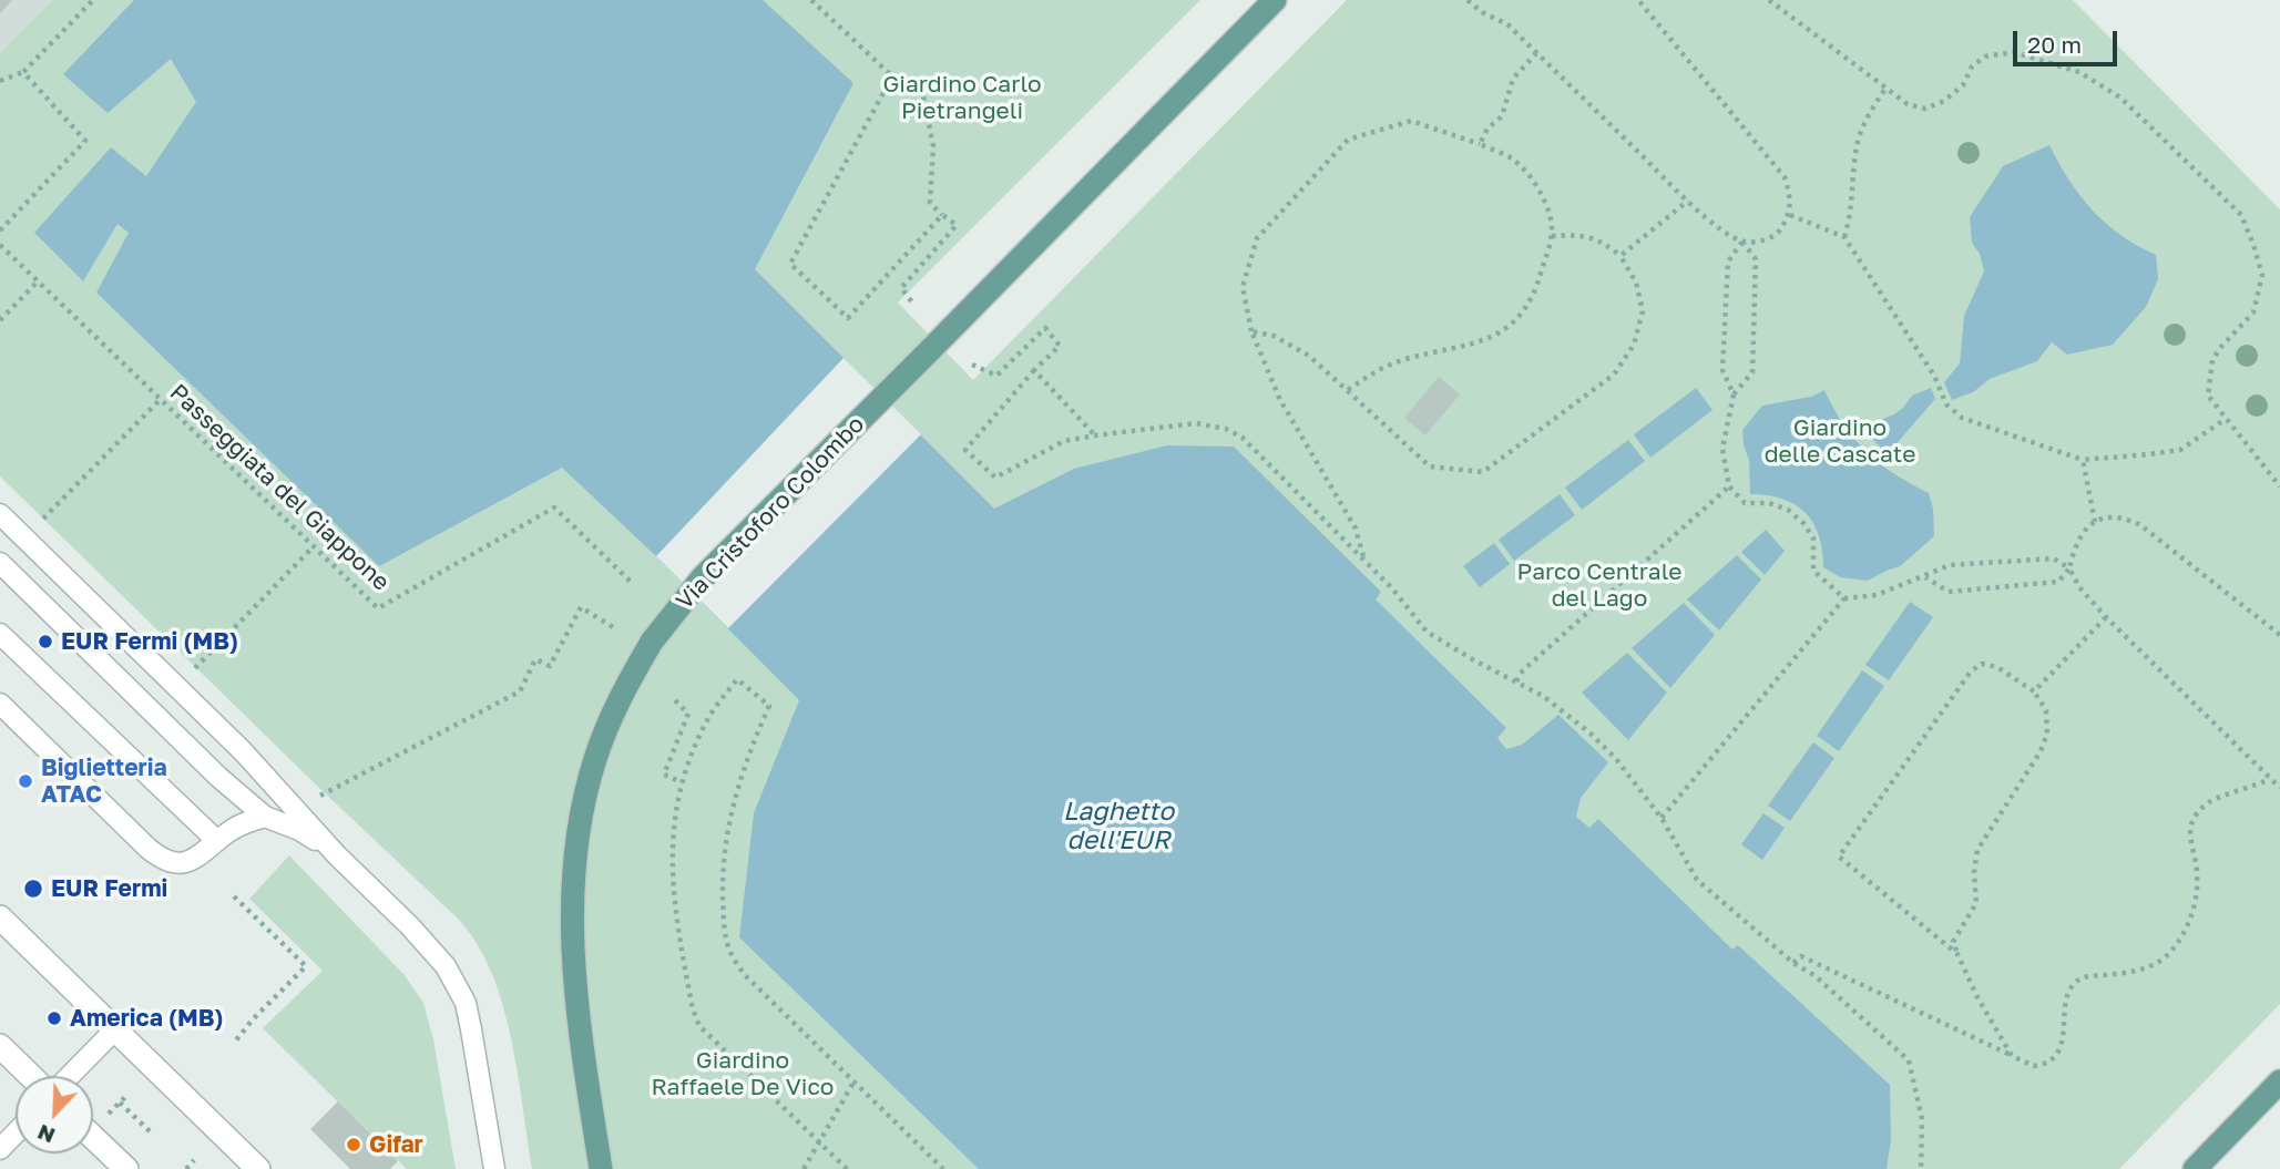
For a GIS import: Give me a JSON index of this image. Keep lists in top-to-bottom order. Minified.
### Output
{"streets":{"main road":["Via Cristoforo Colombo"],"path":["Passeggiata del Giappone"]},"water":["Laghetto dell'EUR"],"parks":["Giardino Carlo Pietrangeli","Giardino delle Cascate","Parco Centrale del Lago","Giardino Raffaele De Vico"],"places":["EUR Fermi (MB)","Biglietteria ATAC","EUR Fermi","America (MB)","Gifar"],"scale_bar":"20 m","north":"bottom left"}
